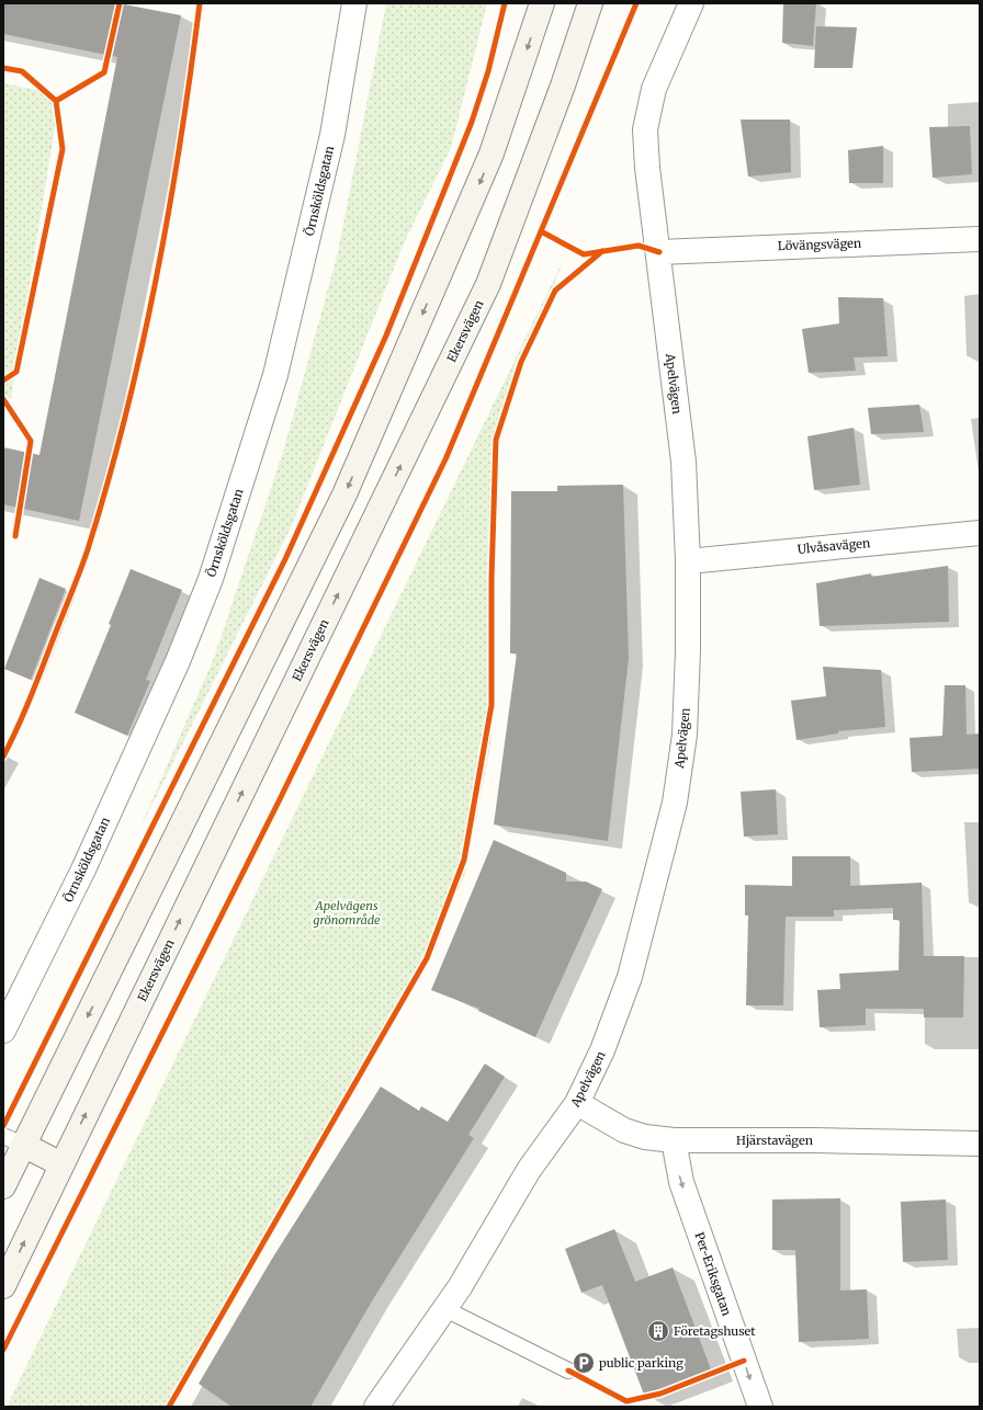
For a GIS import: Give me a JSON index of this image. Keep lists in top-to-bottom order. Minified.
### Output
{"streets":{"main road":["Ekersvägen"],"street":["Örnsköldsgatan","Lövängsvägen","Apelvägen","Ulvåsavägen","Hjärstavägen","Per-Eriksgatan"]},"crossings":[["Lövängsvägen","Apelvägen"],["Apelvägen","Ulvåsavägen"],["Apelvägen","Hjärstavägen"],["Hjärstavägen","Per-Eriksgatan"]],"one_way":["Per-Eriksgatan"],"parks":["Apelvägens grönområde"],"places":{"building":["Företagshuset"],"parking":["public parking"]}}
